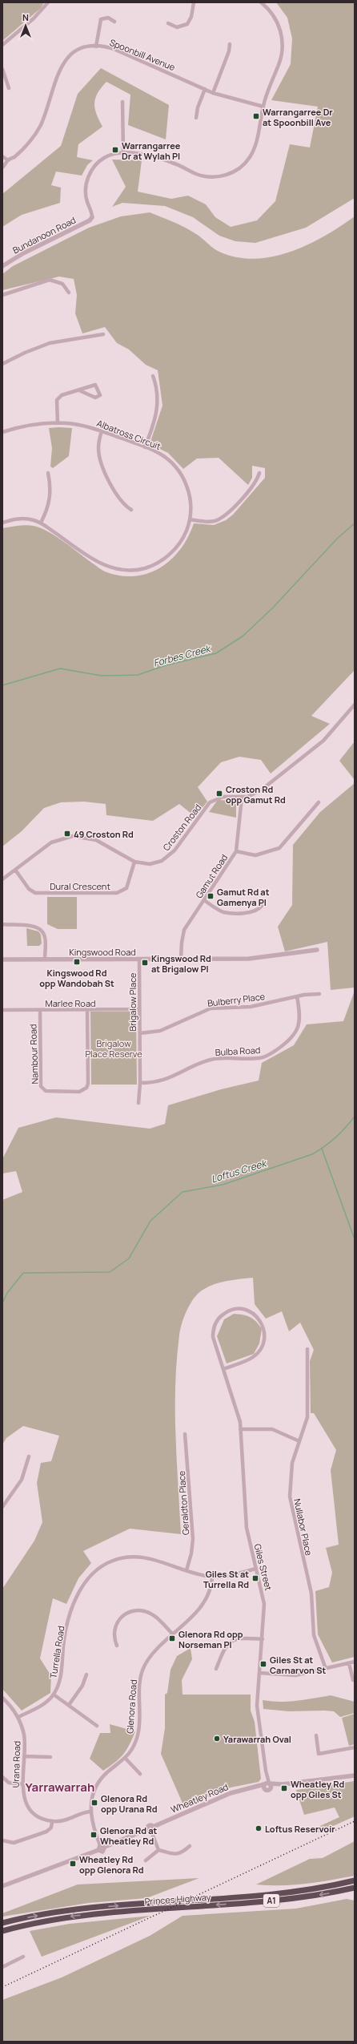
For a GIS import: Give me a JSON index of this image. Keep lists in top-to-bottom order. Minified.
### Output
{"streets":{"highway":["Princes Highway","A1"],"street":["Spoonbill Avenue","Bundanoon Road","Albatross Circuit","Croston Road","Gamut Road","Dural Crescent","Kingswood Road","Bulberry Place","Brigalow Place","Marlee Road","Bulba Road","Nambour Road","Geraldton Place","Nullabor Place","Giles Street","Turrella Road","Glenora Road","Urana Road","Wheatley Road"]},"crossings":[["Croston Road","Gamut Road"],["Croston Road","Dural Crescent"],["Gamut Road","Kingswood Road"],["Kingswood Road","Brigalow Place"],["Bulberry Place","Brigalow Place"],["Bulberry Place","Bulba Road"],["Brigalow Place","Marlee Road"],["Brigalow Place","Bulba Road"],["Marlee Road","Nambour Road"],["Geraldton Place","Turrella Road"],["Giles Street","Turrella Road"],["Giles Street","Wheatley Road"],["Turrella Road","Glenora Road"],["Turrella Road","Urana Road"],["Glenora Road","Urana Road"],["Glenora Road","Wheatley Road"]],"districts":["Yarrawarrah"],"water":["Forbes Creek","Loftus Creek"],"parks":["Brigalow Place Reserve"],"places":{"transit":["Warrangarree Dr at Spoonbill Ave","Warrangarree Dr at Wylah Pl","Croston Rd opp Gamut Rd","49 Croston Rd","Gamut Rd at Gamenya Pl","Kingswood Rd opp Wandobah St","Kingswood Rd at Brigalow Pl","Giles St at Turrella Rd","Glenora Rd opp Norseman Pl","Giles St at Carnarvon St","Wheatley Rd opp Giles St","Glenora Rd opp Urana Rd","Glenora Rd at Wheatley Rd","Wheatley Rd opp Glenora Rd"],"other":["Yarawarrah Oval","Loftus Reservoir"]},"north":"top"}
